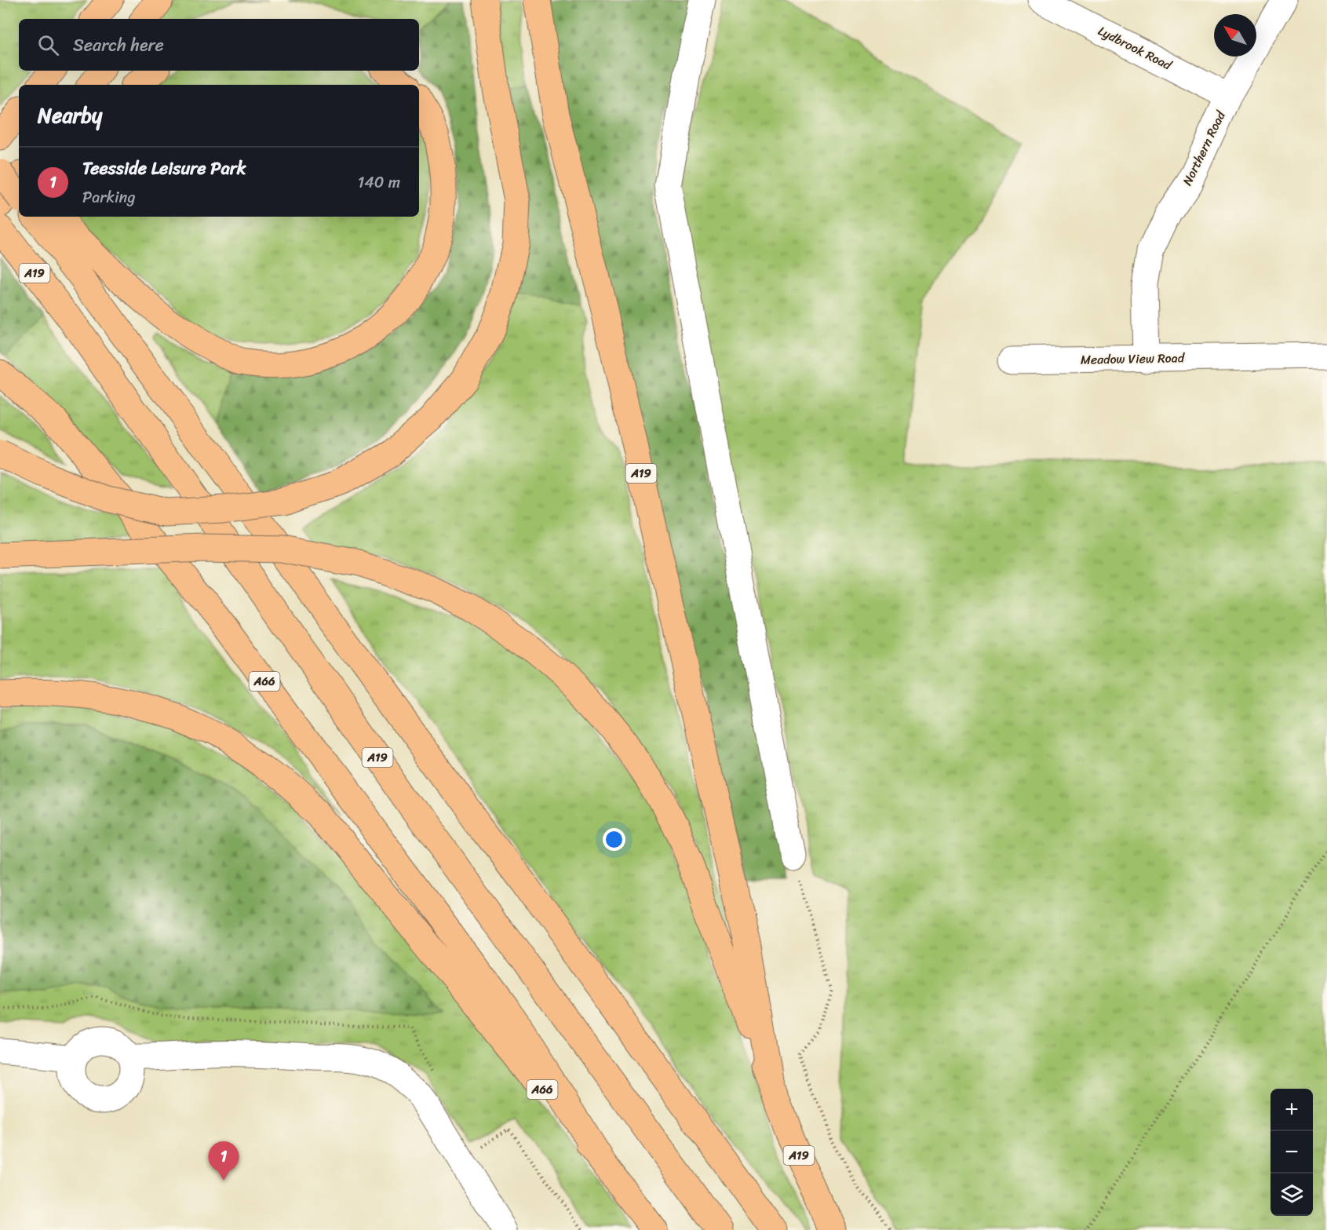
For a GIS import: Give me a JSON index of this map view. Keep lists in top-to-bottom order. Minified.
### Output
{"streets":{"highway":["A19","A66"],"street":["Lydbrook Road","Northern Road","Meadow View Road"]},"crossings":[["Lydbrook Road","Northern Road"],["Northern Road","Meadow View Road"]],"north":"top left","page":{"search":"Search here","heading":"Nearby","list":[{"mark":"1","name":"Teesside Leisure Park","note":"Parking","value":"140 m"}],"map_buttons":["+","−"],"pins":"1"}}
